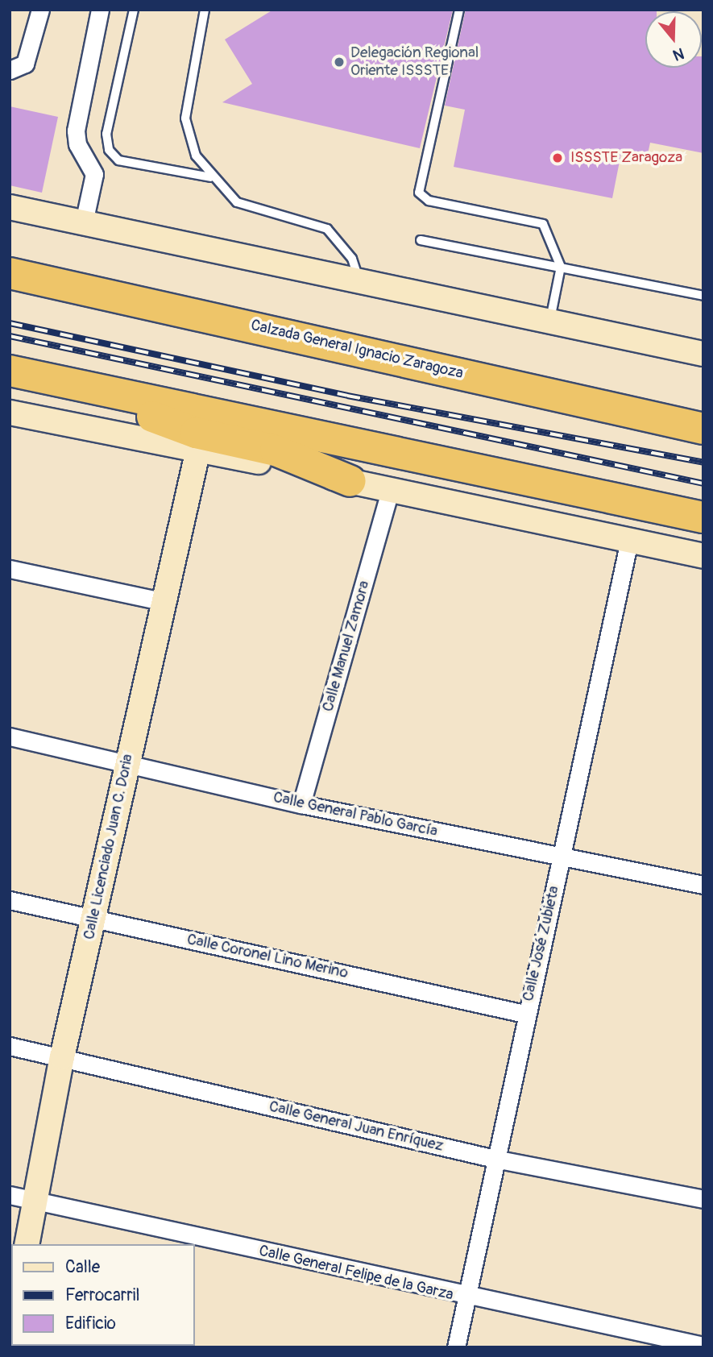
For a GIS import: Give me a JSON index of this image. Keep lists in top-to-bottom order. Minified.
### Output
{"streets":{"highway":["Calzada General Ignacio Zaragoza"],"main road":["Calle Licenciado Juan C. Doria"],"street":["Calle Manuel Zamora","Calle General Pablo García","Calle José Zubieta","Calle Coronel Lino Merino","Calle General Juan Enríquez","Calle General Felipe de la Garza"]},"crossings":[["Calle Manuel Zamora","Calle General Pablo García"],["Calle General Pablo García","Calle Licenciado Juan C. Doria"],["Calle General Pablo García","Calle José Zubieta"],["Calle Licenciado Juan C. Doria","Calle Coronel Lino Merino"],["Calle Licenciado Juan C. Doria","Calle General Juan Enríquez"],["Calle Licenciado Juan C. Doria","Calle General Felipe de la Garza"],["Calle José Zubieta","Calle Coronel Lino Merino"],["Calle José Zubieta","Calle General Juan Enríquez"],["Calle José Zubieta","Calle General Felipe de la Garza"]],"places":["Delegación Regional Oriente ISSSTE","ISSSTE Zaragoza"],"legend":["Calle","Ferrocarril","Edificio"],"north":"bottom"}
